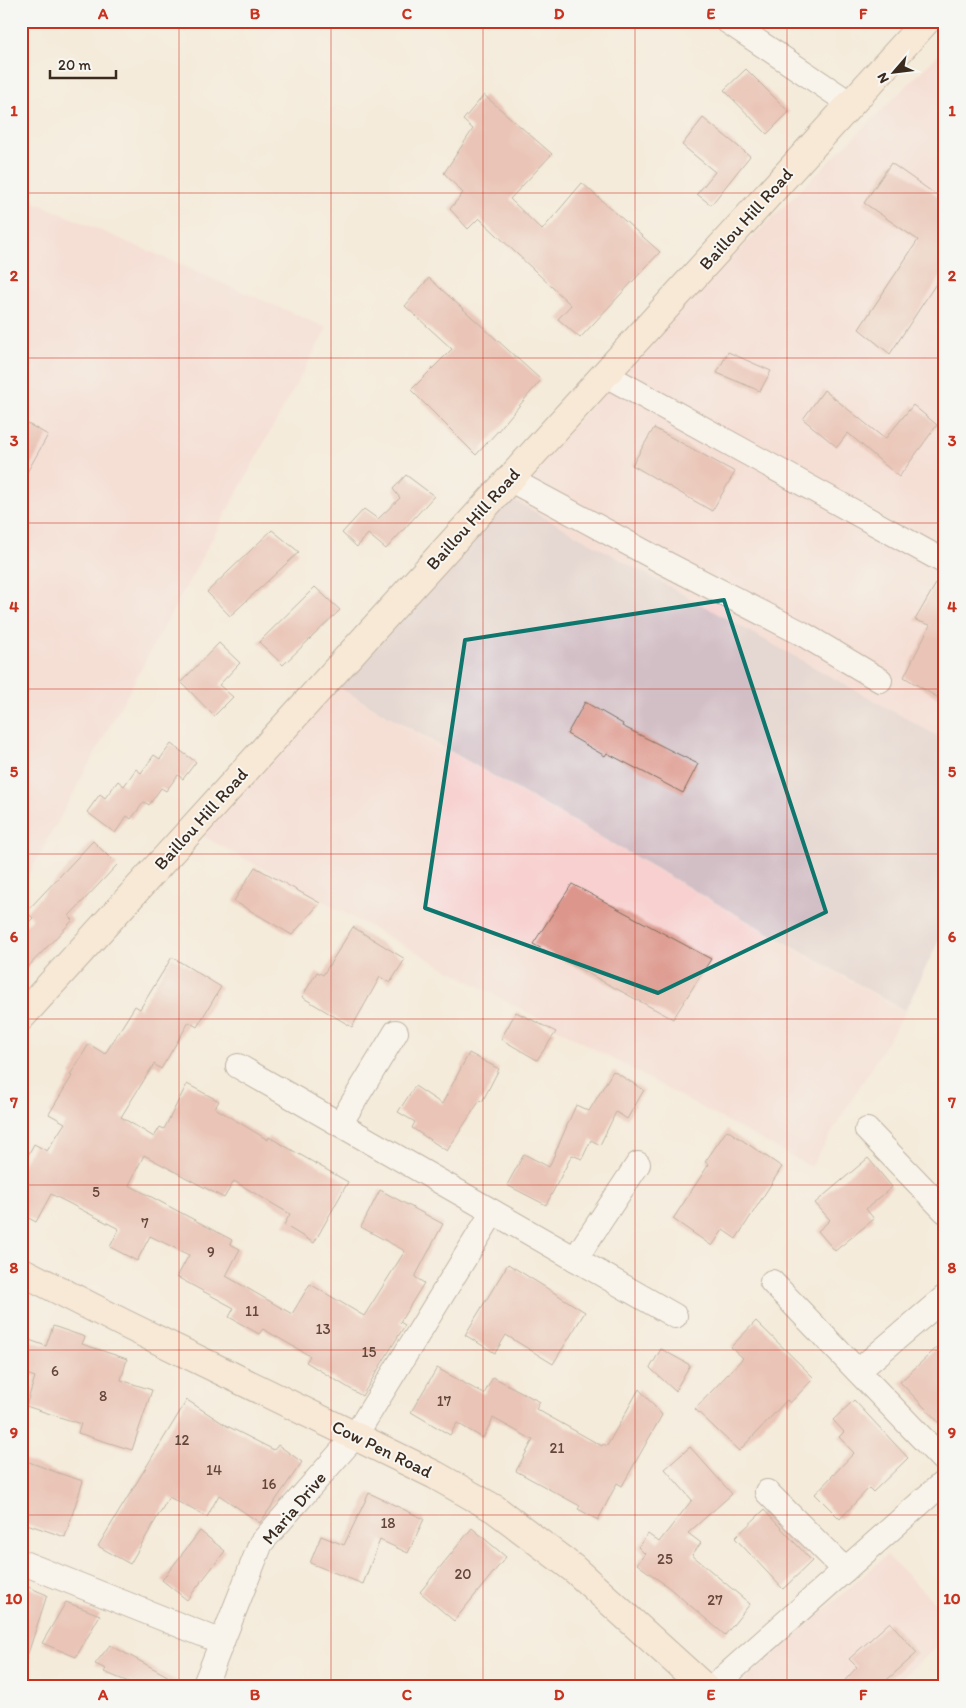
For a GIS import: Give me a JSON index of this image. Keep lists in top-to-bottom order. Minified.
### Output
{"streets":{"main road":["Baillou Hill Road","Cow Pen Road"],"street":["Maria Drive"]},"crossings":[["Cow Pen Road","Maria Drive"]],"house_numbers":["5","7","9","11","13","15","6","8","17","12","21","14","16","18","25","20","27"],"scale_bar":"20 m","north":"bottom left","grid":{"columns":["A","B","C","D","E","F"],"rows":["1","2","3","4","5","6","7","8","9","10"]}}
